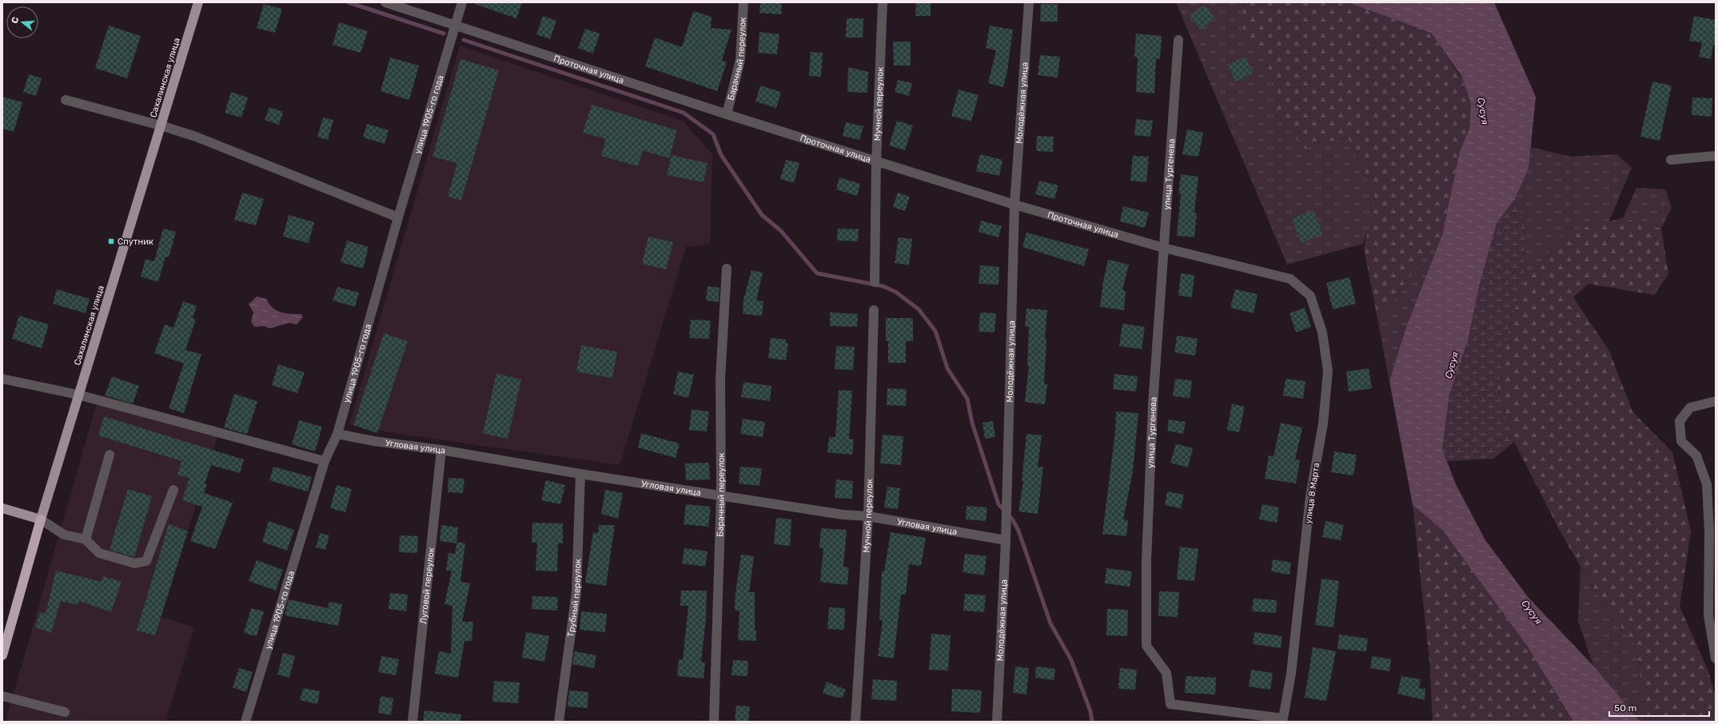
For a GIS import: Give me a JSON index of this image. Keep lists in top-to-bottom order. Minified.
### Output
{"streets":{"highway":["Сахалинская улица"],"street":["Барачный переулок","Проточная улица","Молодёжная улица","Мучной переулок","улица 1905-го года","улица Тургенева","Угловая улица","улица 8 Марта","Луговой переулок","Трубный переулок"]},"crossings":[["Барачный переулок","Проточная улица"],["Барачный переулок","Угловая улица"],["Проточная улица","Молодёжная улица"],["Проточная улица","Мучной переулок"],["Проточная улица","улица 1905-го года"],["Проточная улица","улица Тургенева"],["Проточная улица","улица 8 Марта"],["Молодёжная улица","Угловая улица"],["Мучной переулок","Угловая улица"],["улица 1905-го года","Угловая улица"],["улица Тургенева","улица 8 Марта"],["Угловая улица","Луговой переулок"],["Угловая улица","Трубный переулок"]],"water":["Сусуя"],"places":{"transit":["Спутник"]},"scale_bar":"50 m","north":"left"}
